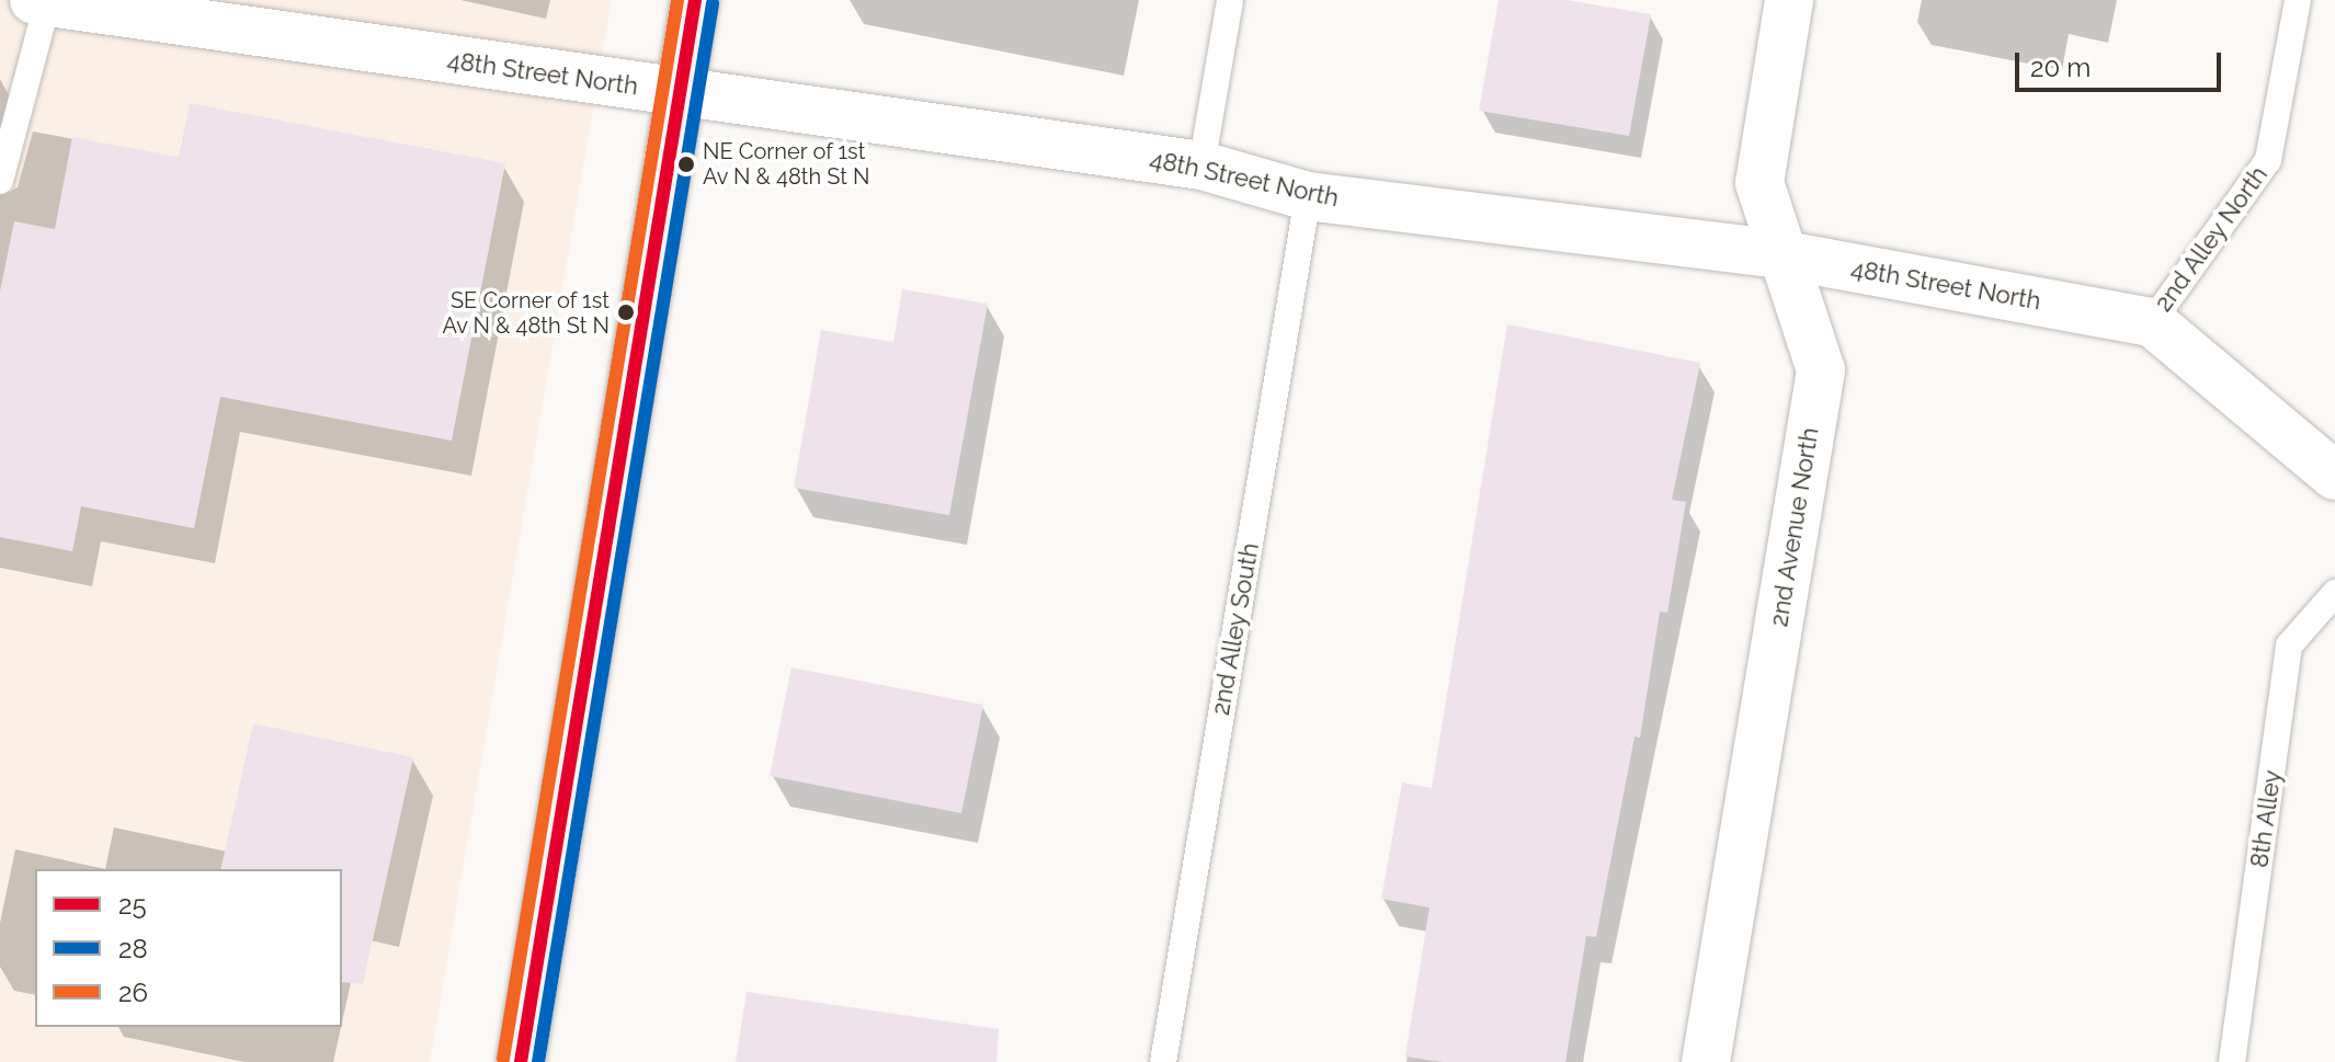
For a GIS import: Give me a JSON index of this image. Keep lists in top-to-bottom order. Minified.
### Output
{"streets":{"street":["48th Street North","2nd Avenue North"],"lane":["2nd Alley North","2nd Alley South","8th Alley"]},"crossings":[["48th Street North","2nd Alley North"],["48th Street North","2nd Avenue North"],["48th Street North","2nd Alley South"]],"places":["NE Corner of 1st Av N & 48th St N","SE Corner of 1st Av N & 48th St N"],"lines":["transit line 25","transit line 26","transit line 28"],"legend":["25","28","26"],"scale_bar":"20 m"}
